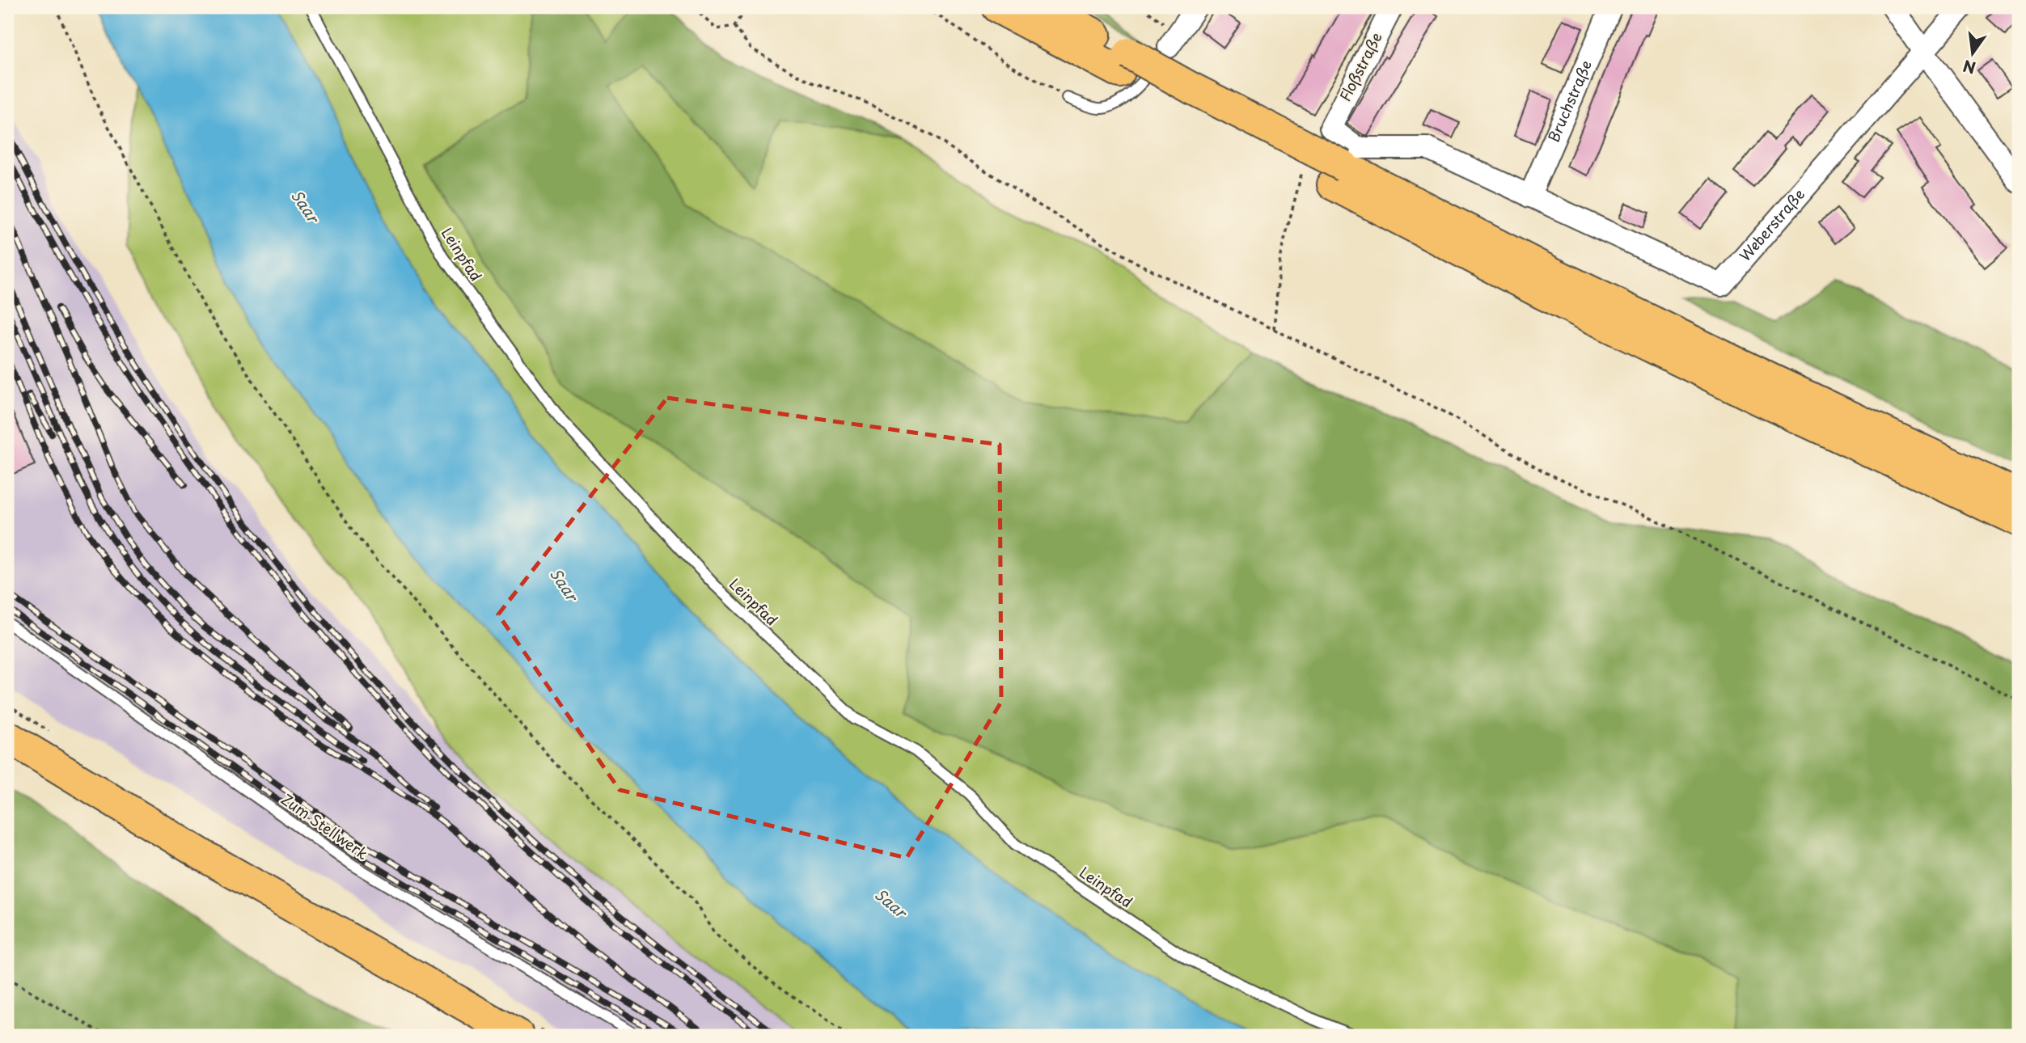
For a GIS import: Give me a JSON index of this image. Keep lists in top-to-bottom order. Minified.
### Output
{"streets":{"street":["Floßstraße","Bruchstraße","Weberstraße"],"lane":["Leinpfad","Zum Stellwerk"]},"crossings":[["Floßstraße","Bruchstraße"],["Floßstraße","Weberstraße"],["Bruchstraße","Weberstraße"]],"water":["Saar"],"north":"bottom"}
